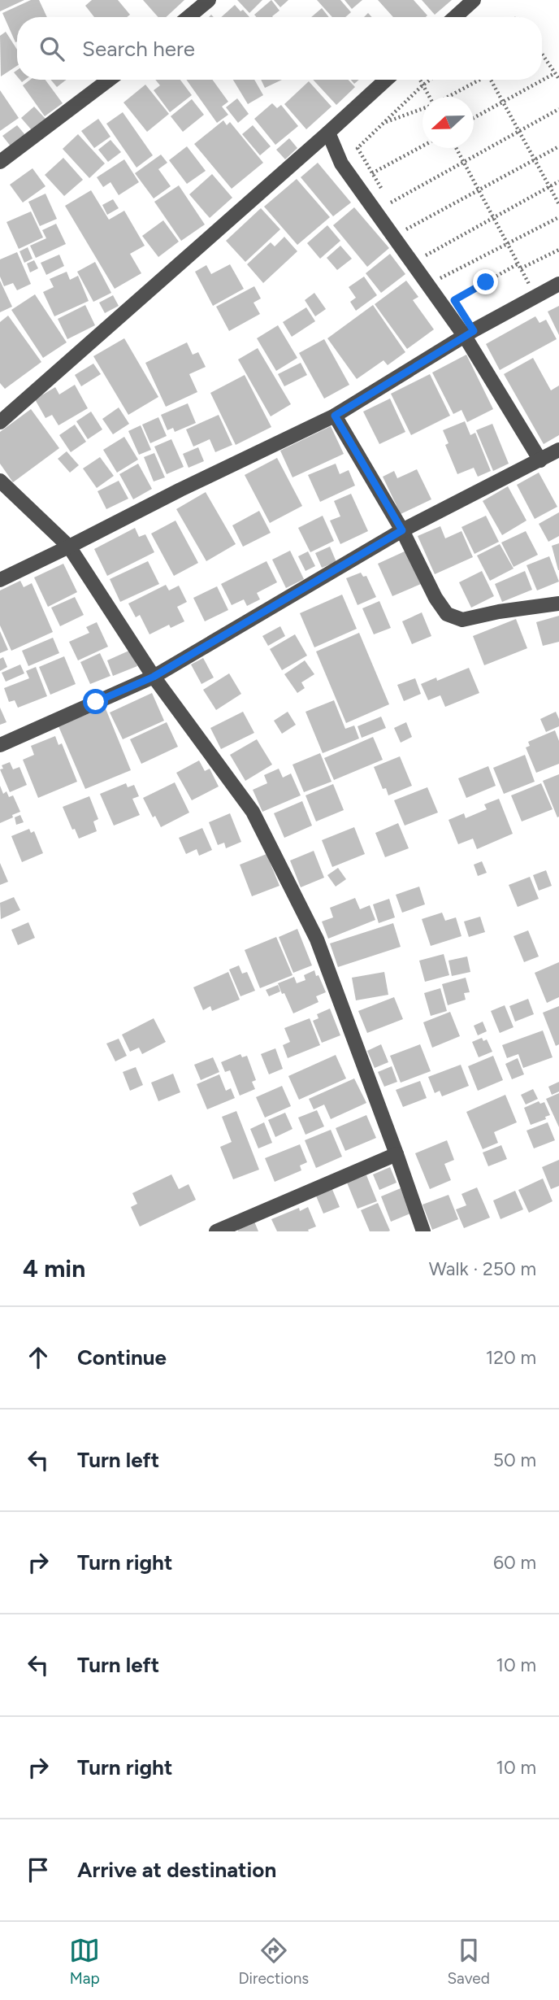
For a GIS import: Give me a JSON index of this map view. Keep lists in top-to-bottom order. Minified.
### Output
{"north":"left","page":{"search":"Search here","heading":["4 min","Walk · 250 m"],"list":[["Continue","120 m"],["Turn left","50 m"],["Turn right","60 m"],["Turn left","10 m"],["Turn right","10 m"],"Arrive at destination"],"nav":["Map","Directions","Saved"]}}
